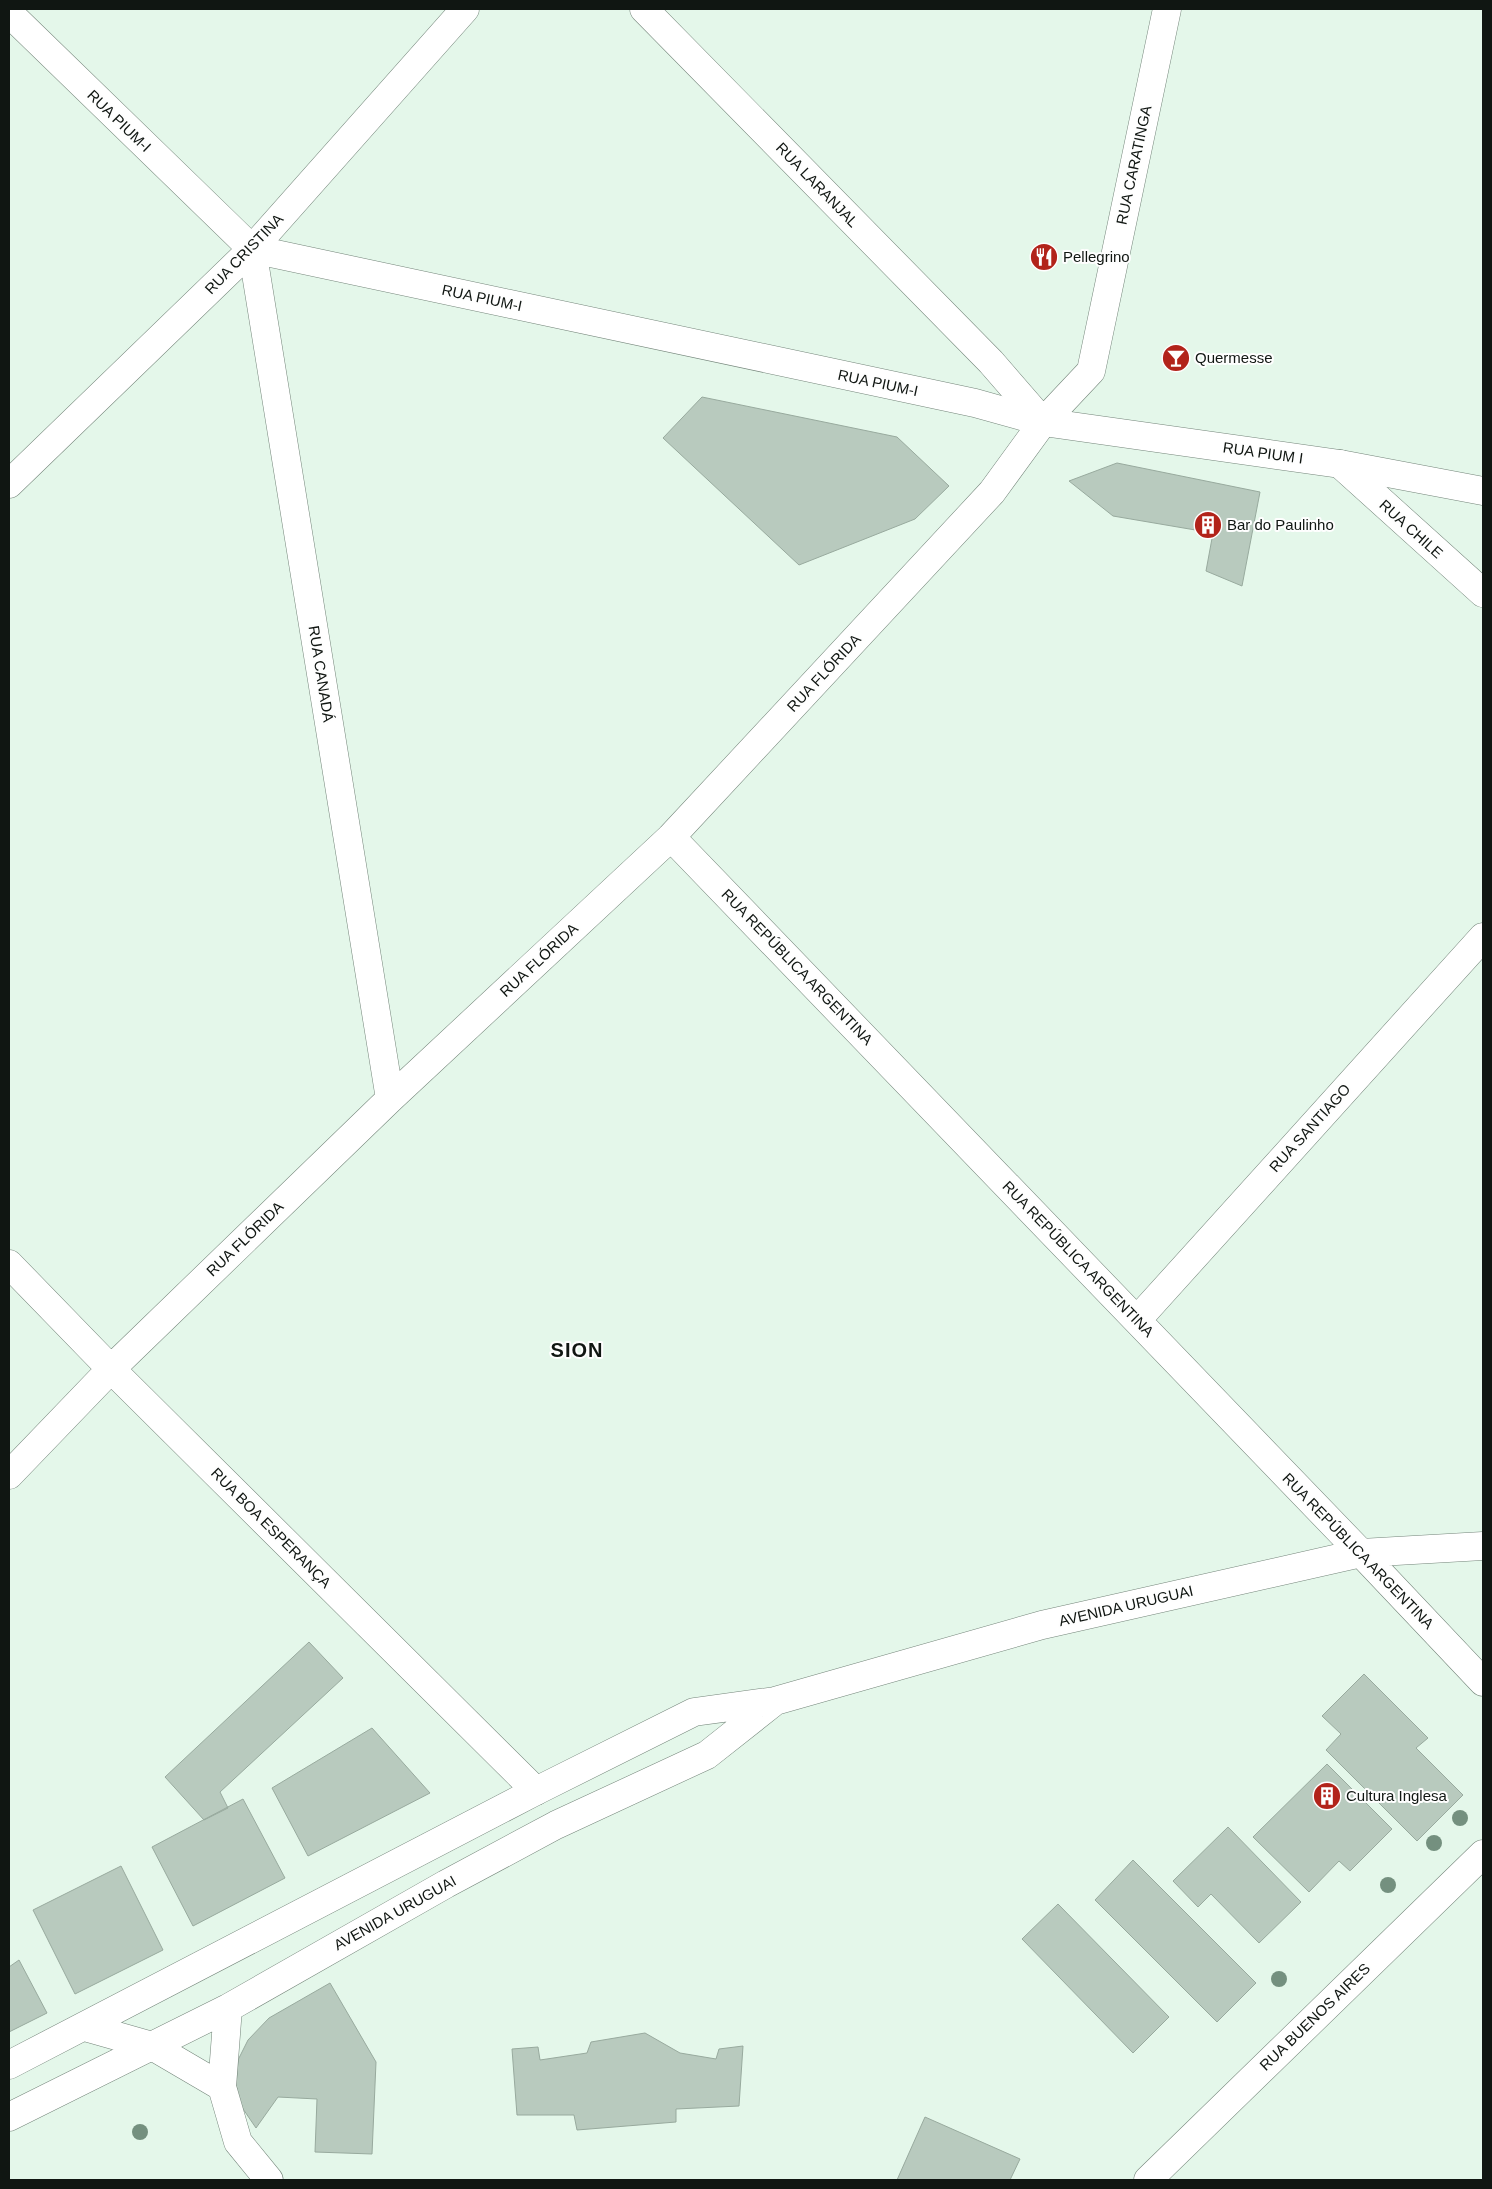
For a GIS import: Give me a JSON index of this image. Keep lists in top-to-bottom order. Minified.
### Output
{"streets":{"street":["RUA PIUM-I","RUA CARATINGA","RUA LARANJAL","RUA CRISTINA","RUA PIUM I","RUA CHILE","RUA FLÓRIDA","RUA CANADÁ","RUA REPÚBLICA ARGENTINA","RUA SANTIAGO","RUA BOA ESPERANÇA","AVENIDA URUGUAI","RUA BUENOS AIRES"]},"crossings":[["RUA PIUM-I","RUA CARATINGA"],["RUA PIUM-I","RUA LARANJAL"],["RUA PIUM-I","RUA CRISTINA"],["RUA PIUM-I","RUA PIUM I"],["RUA PIUM-I","RUA FLÓRIDA"],["RUA PIUM-I","RUA CANADÁ"],["RUA CARATINGA","RUA LARANJAL"],["RUA CARATINGA","RUA PIUM I"],["RUA CARATINGA","RUA FLÓRIDA"],["RUA LARANJAL","RUA PIUM I"],["RUA LARANJAL","RUA FLÓRIDA"],["RUA CRISTINA","RUA CANADÁ"],["RUA PIUM I","RUA CHILE"],["RUA PIUM I","RUA FLÓRIDA"],["RUA FLÓRIDA","RUA CANADÁ"],["RUA FLÓRIDA","RUA REPÚBLICA ARGENTINA"],["RUA FLÓRIDA","RUA BOA ESPERANÇA"],["RUA REPÚBLICA ARGENTINA","RUA SANTIAGO"],["RUA REPÚBLICA ARGENTINA","AVENIDA URUGUAI"],["RUA BOA ESPERANÇA","AVENIDA URUGUAI"]],"districts":["SION"],"places":{"restaurant":["Pellegrino"],"bar":["Quermesse"],"building":["Bar do Paulinho","Cultura Inglesa"]}}
